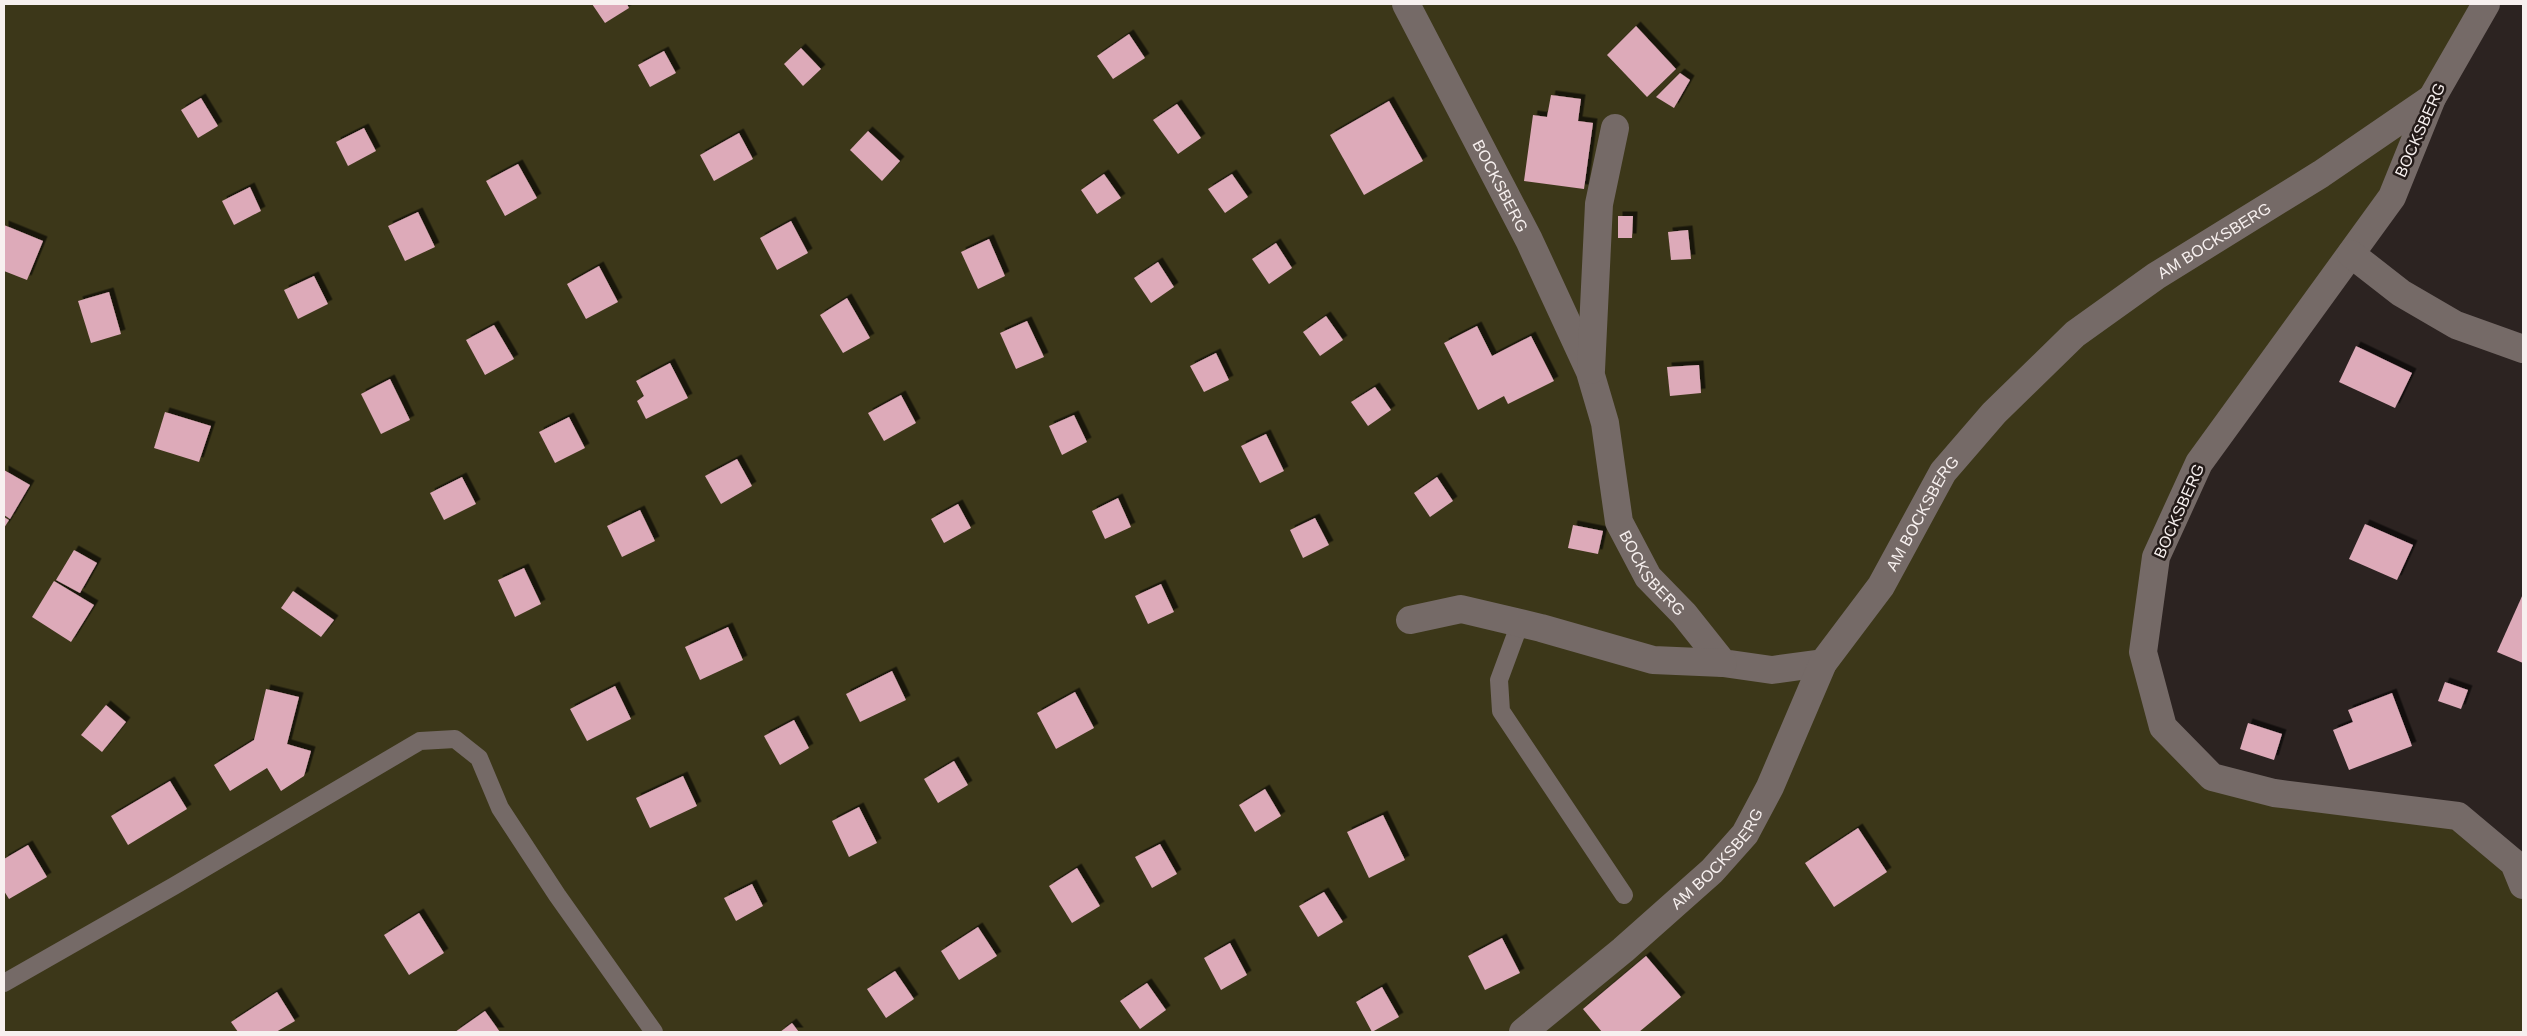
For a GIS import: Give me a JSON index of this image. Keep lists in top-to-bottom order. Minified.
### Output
{"streets":{"street":["BOCKSBERG","AM BOCKSBERG"]},"crossings":[["BOCKSBERG","AM BOCKSBERG"]]}
